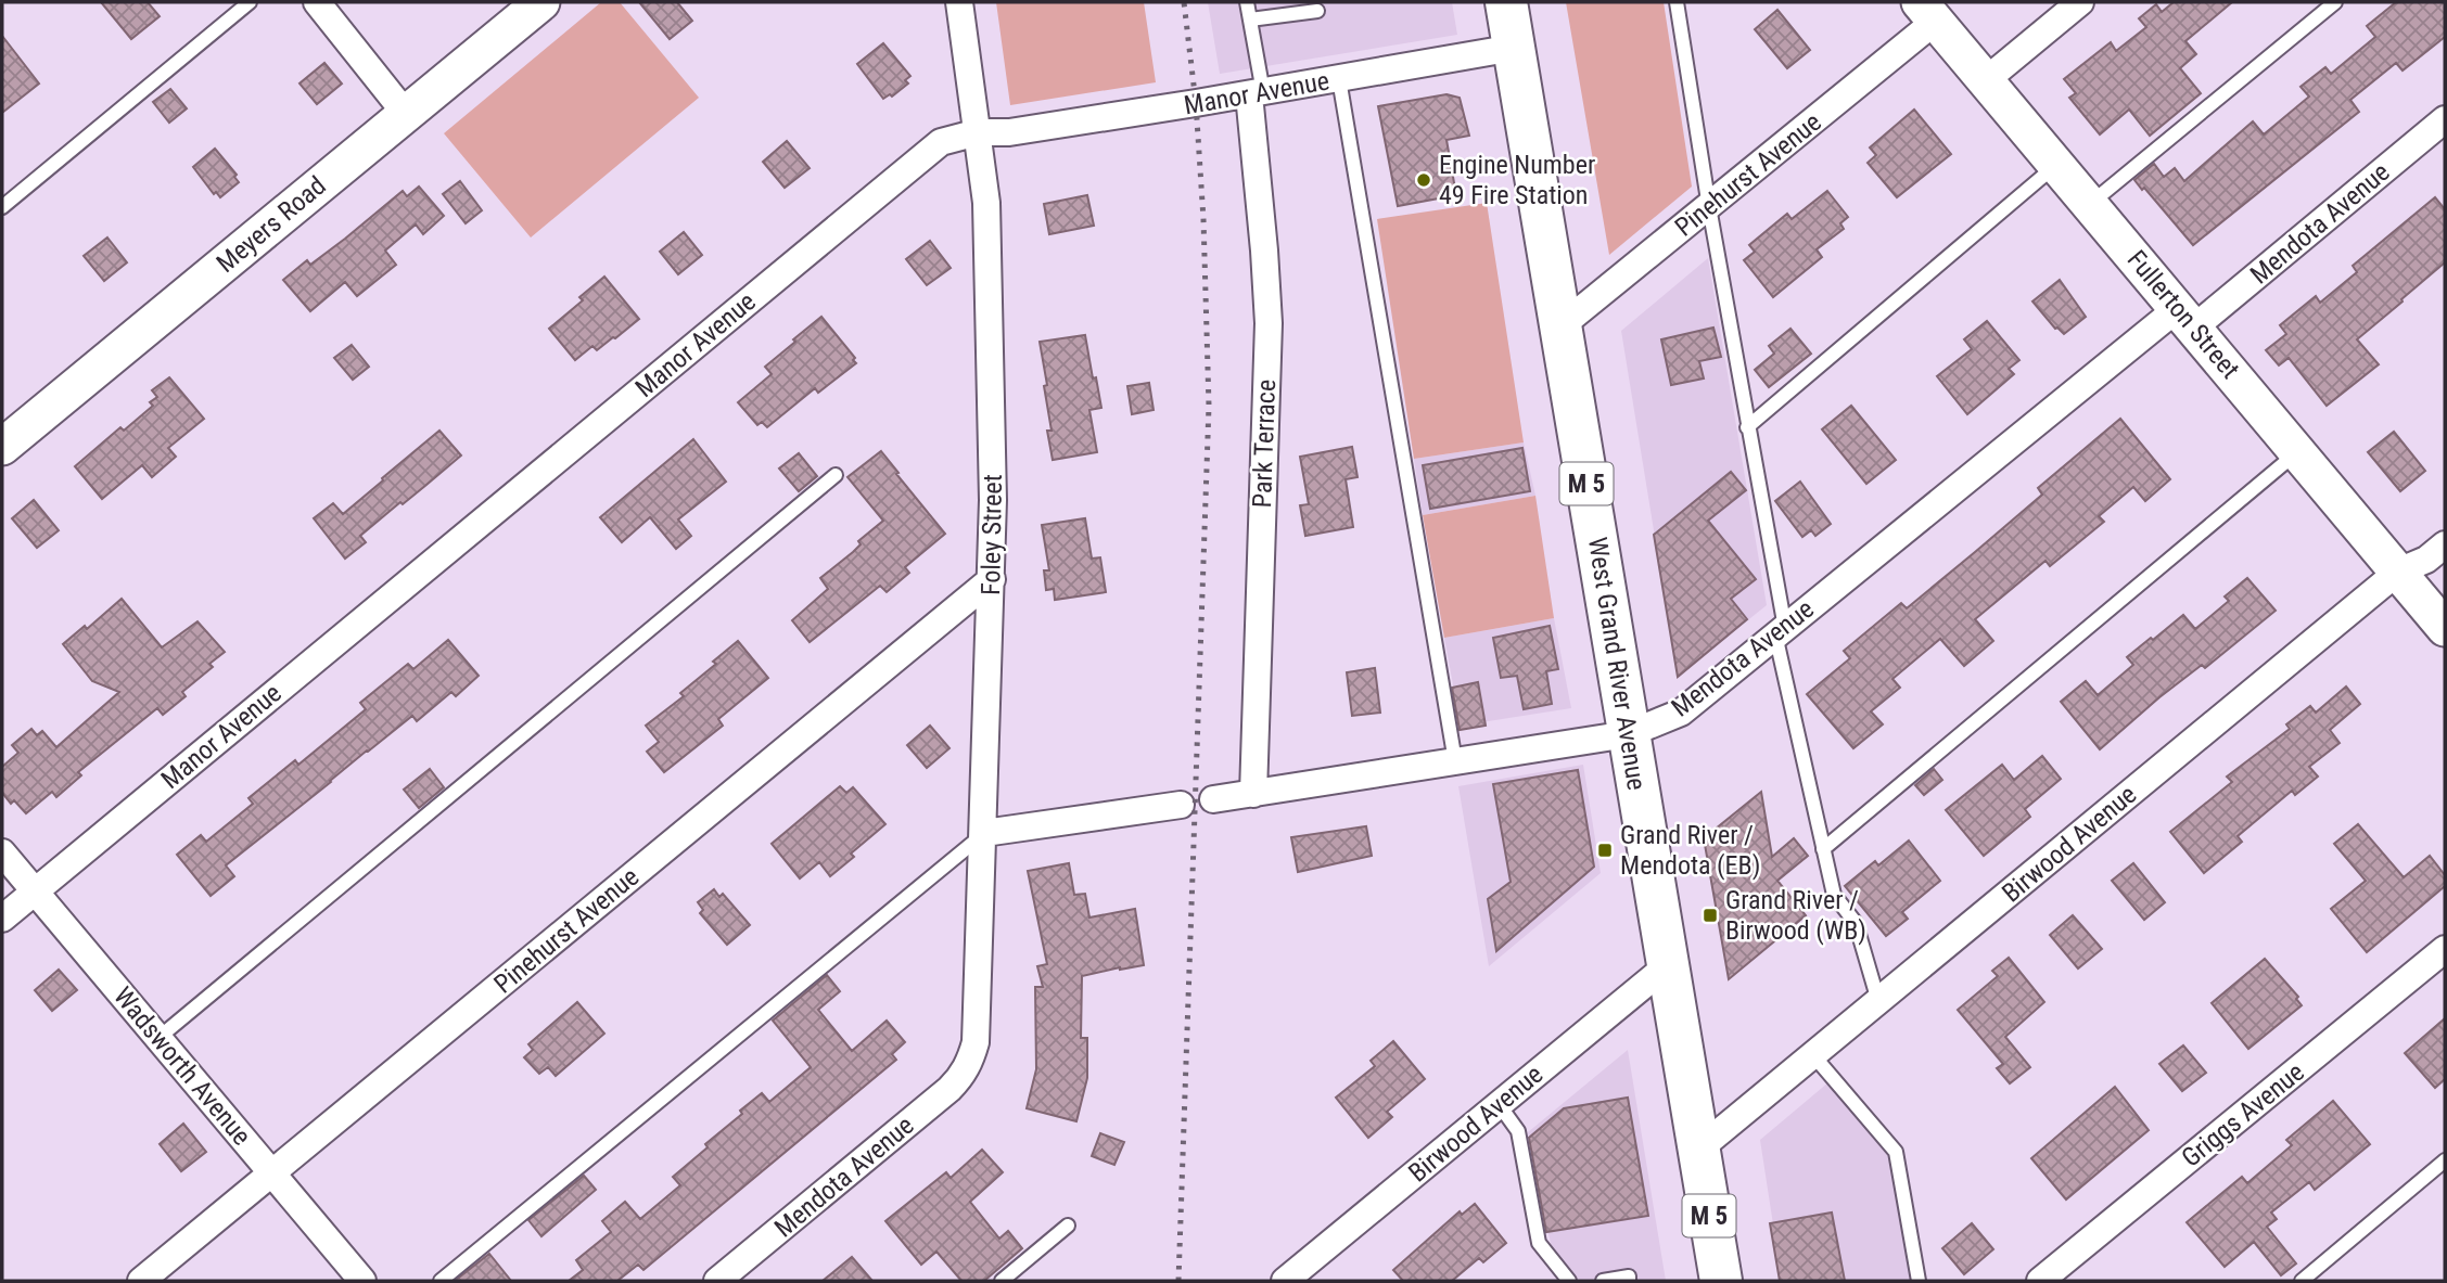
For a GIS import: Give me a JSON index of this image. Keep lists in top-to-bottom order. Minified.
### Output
{"streets":{"main road":["M 5","West Grand River Avenue"],"street":["Manor Avenue","Pinehurst Avenue","Mendota Avenue","Meyers Road","Fullerton Street","Park Terrace","Foley Street","Birwood Avenue","Wadsworth Avenue","Griggs Avenue"]},"crossings":[["Manor Avenue","Park Terrace"],["Manor Avenue","Foley Street"],["Manor Avenue","West Grand River Avenue"],["Manor Avenue","Wadsworth Avenue"],["Pinehurst Avenue","Fullerton Street"],["Pinehurst Avenue","Foley Street"],["Pinehurst Avenue","West Grand River Avenue"],["Pinehurst Avenue","Wadsworth Avenue"],["Mendota Avenue","Fullerton Street"],["Mendota Avenue","Park Terrace"],["Mendota Avenue","Foley Street"],["Mendota Avenue","West Grand River Avenue"],["Fullerton Street","Birwood Avenue"],["M 5","West Grand River Avenue"],["M 5","Birwood Avenue"],["West Grand River Avenue","Birwood Avenue"]],"places":{"other":["Engine Number 49 Fire Station"],"transit":["Grand River / Mendota (EB)","Grand River / Birwood (WB)"]}}
